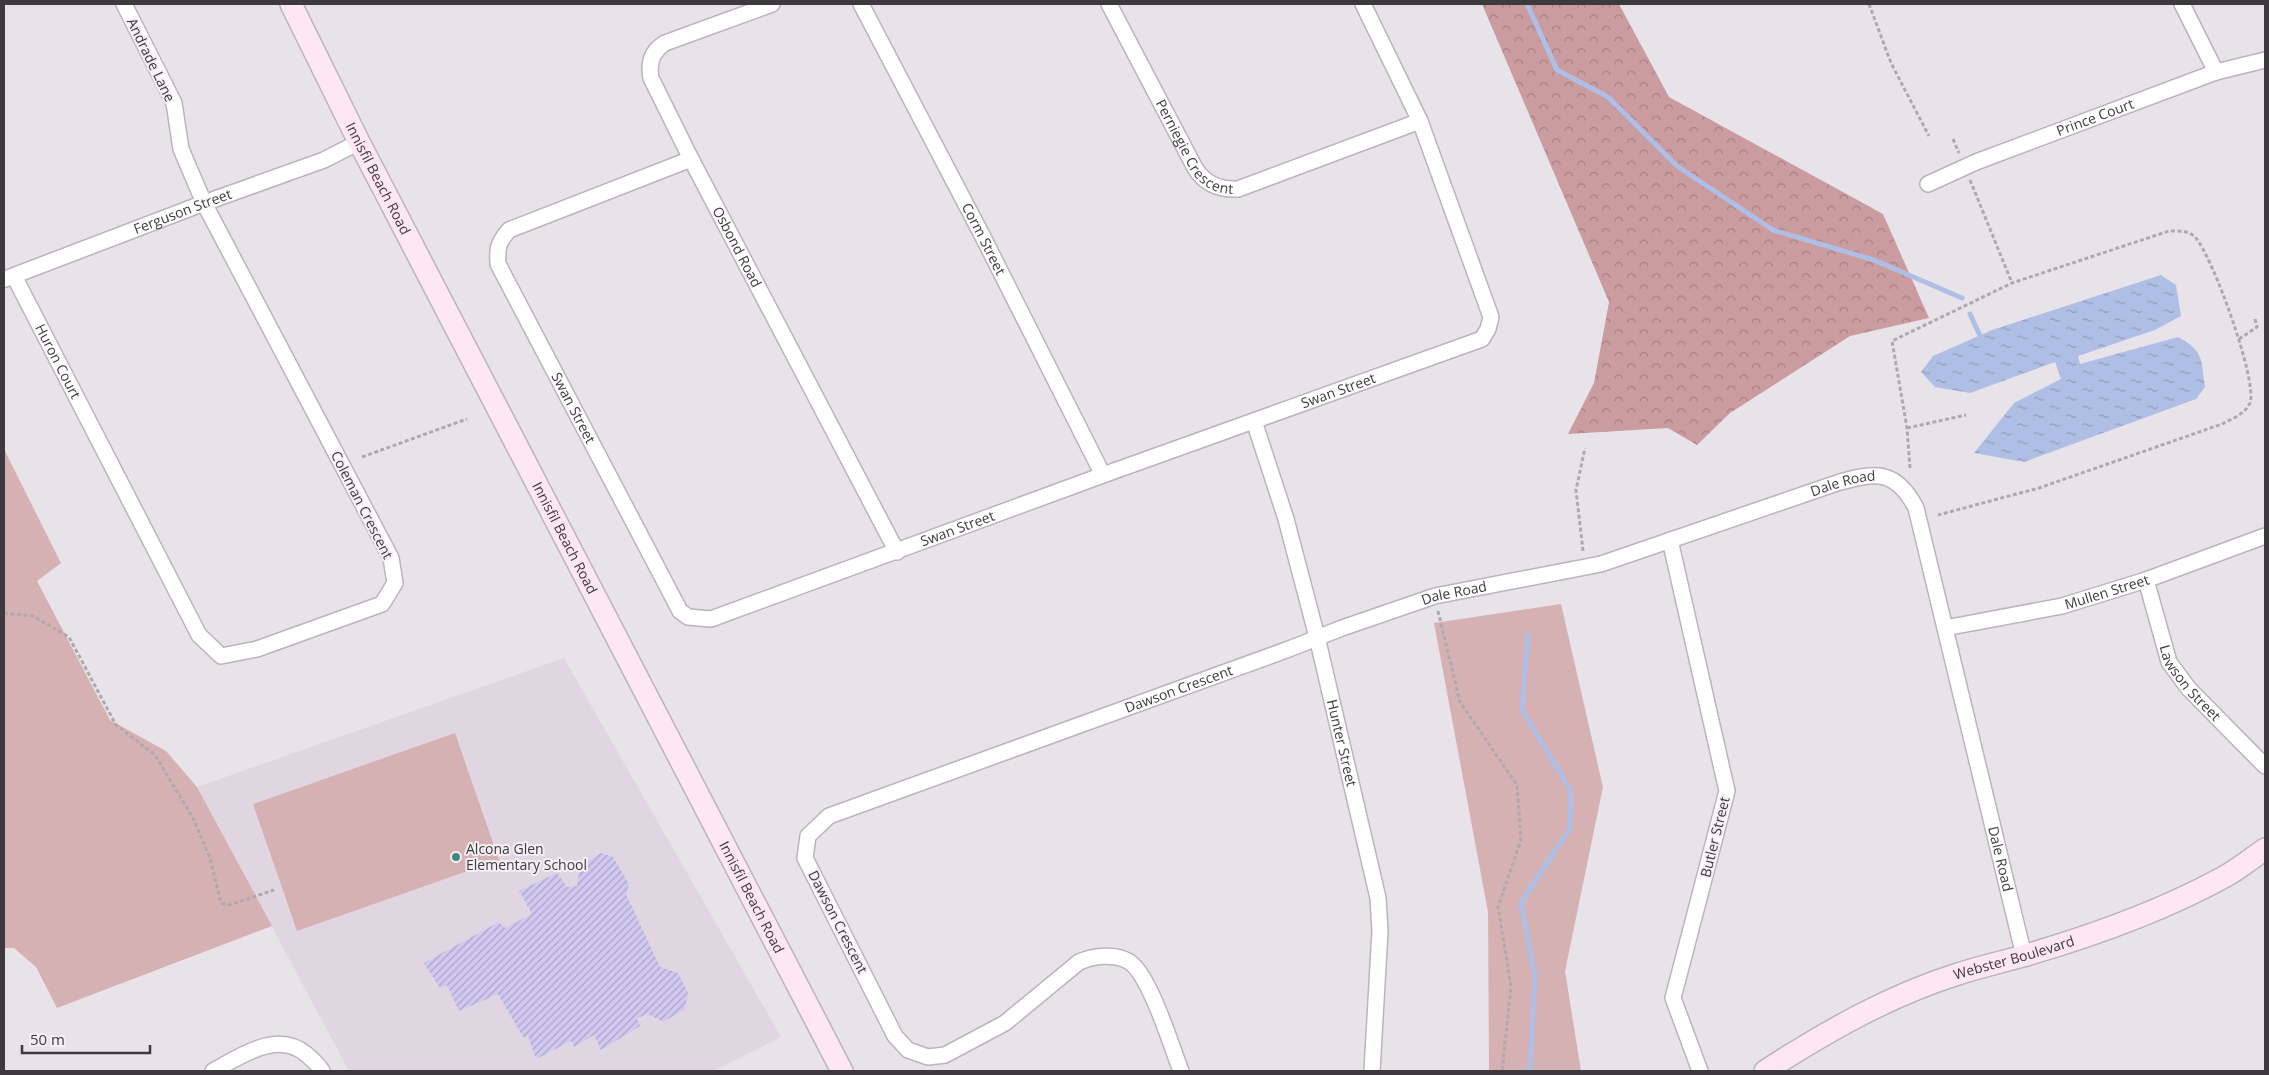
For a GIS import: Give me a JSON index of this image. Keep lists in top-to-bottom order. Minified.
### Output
{"streets":{"main road":["Innisfil Beach Road","Webster Boulevard"],"street":["Andrade Lane","Prince Court","Perniegie Crescent","Ferguson Street","Corm Street","Osbond Road","Huron Court","Swan Street","Dale Road","Coleman Crescent","Mullen Street","Lawson Street","Dawson Crescent","Hunter Street","Butler Street"]},"crossings":[["Andrade Lane","Ferguson Street"],["Andrade Lane","Coleman Crescent"],["Perniegie Crescent","Swan Street"],["Innisfil Beach Road","Ferguson Street"],["Ferguson Street","Huron Court"],["Ferguson Street","Coleman Crescent"],["Corm Street","Swan Street"],["Osbond Road","Swan Street"],["Huron Court","Coleman Crescent"],["Swan Street","Hunter Street"],["Dale Road","Mullen Street"],["Dale Road","Dawson Crescent"],["Dale Road","Hunter Street"],["Dale Road","Butler Street"],["Dale Road","Webster Boulevard"],["Mullen Street","Lawson Street"],["Dawson Crescent","Hunter Street"]],"places":["Alcona Glen Elementary School"],"scale_bar":"50 m"}
